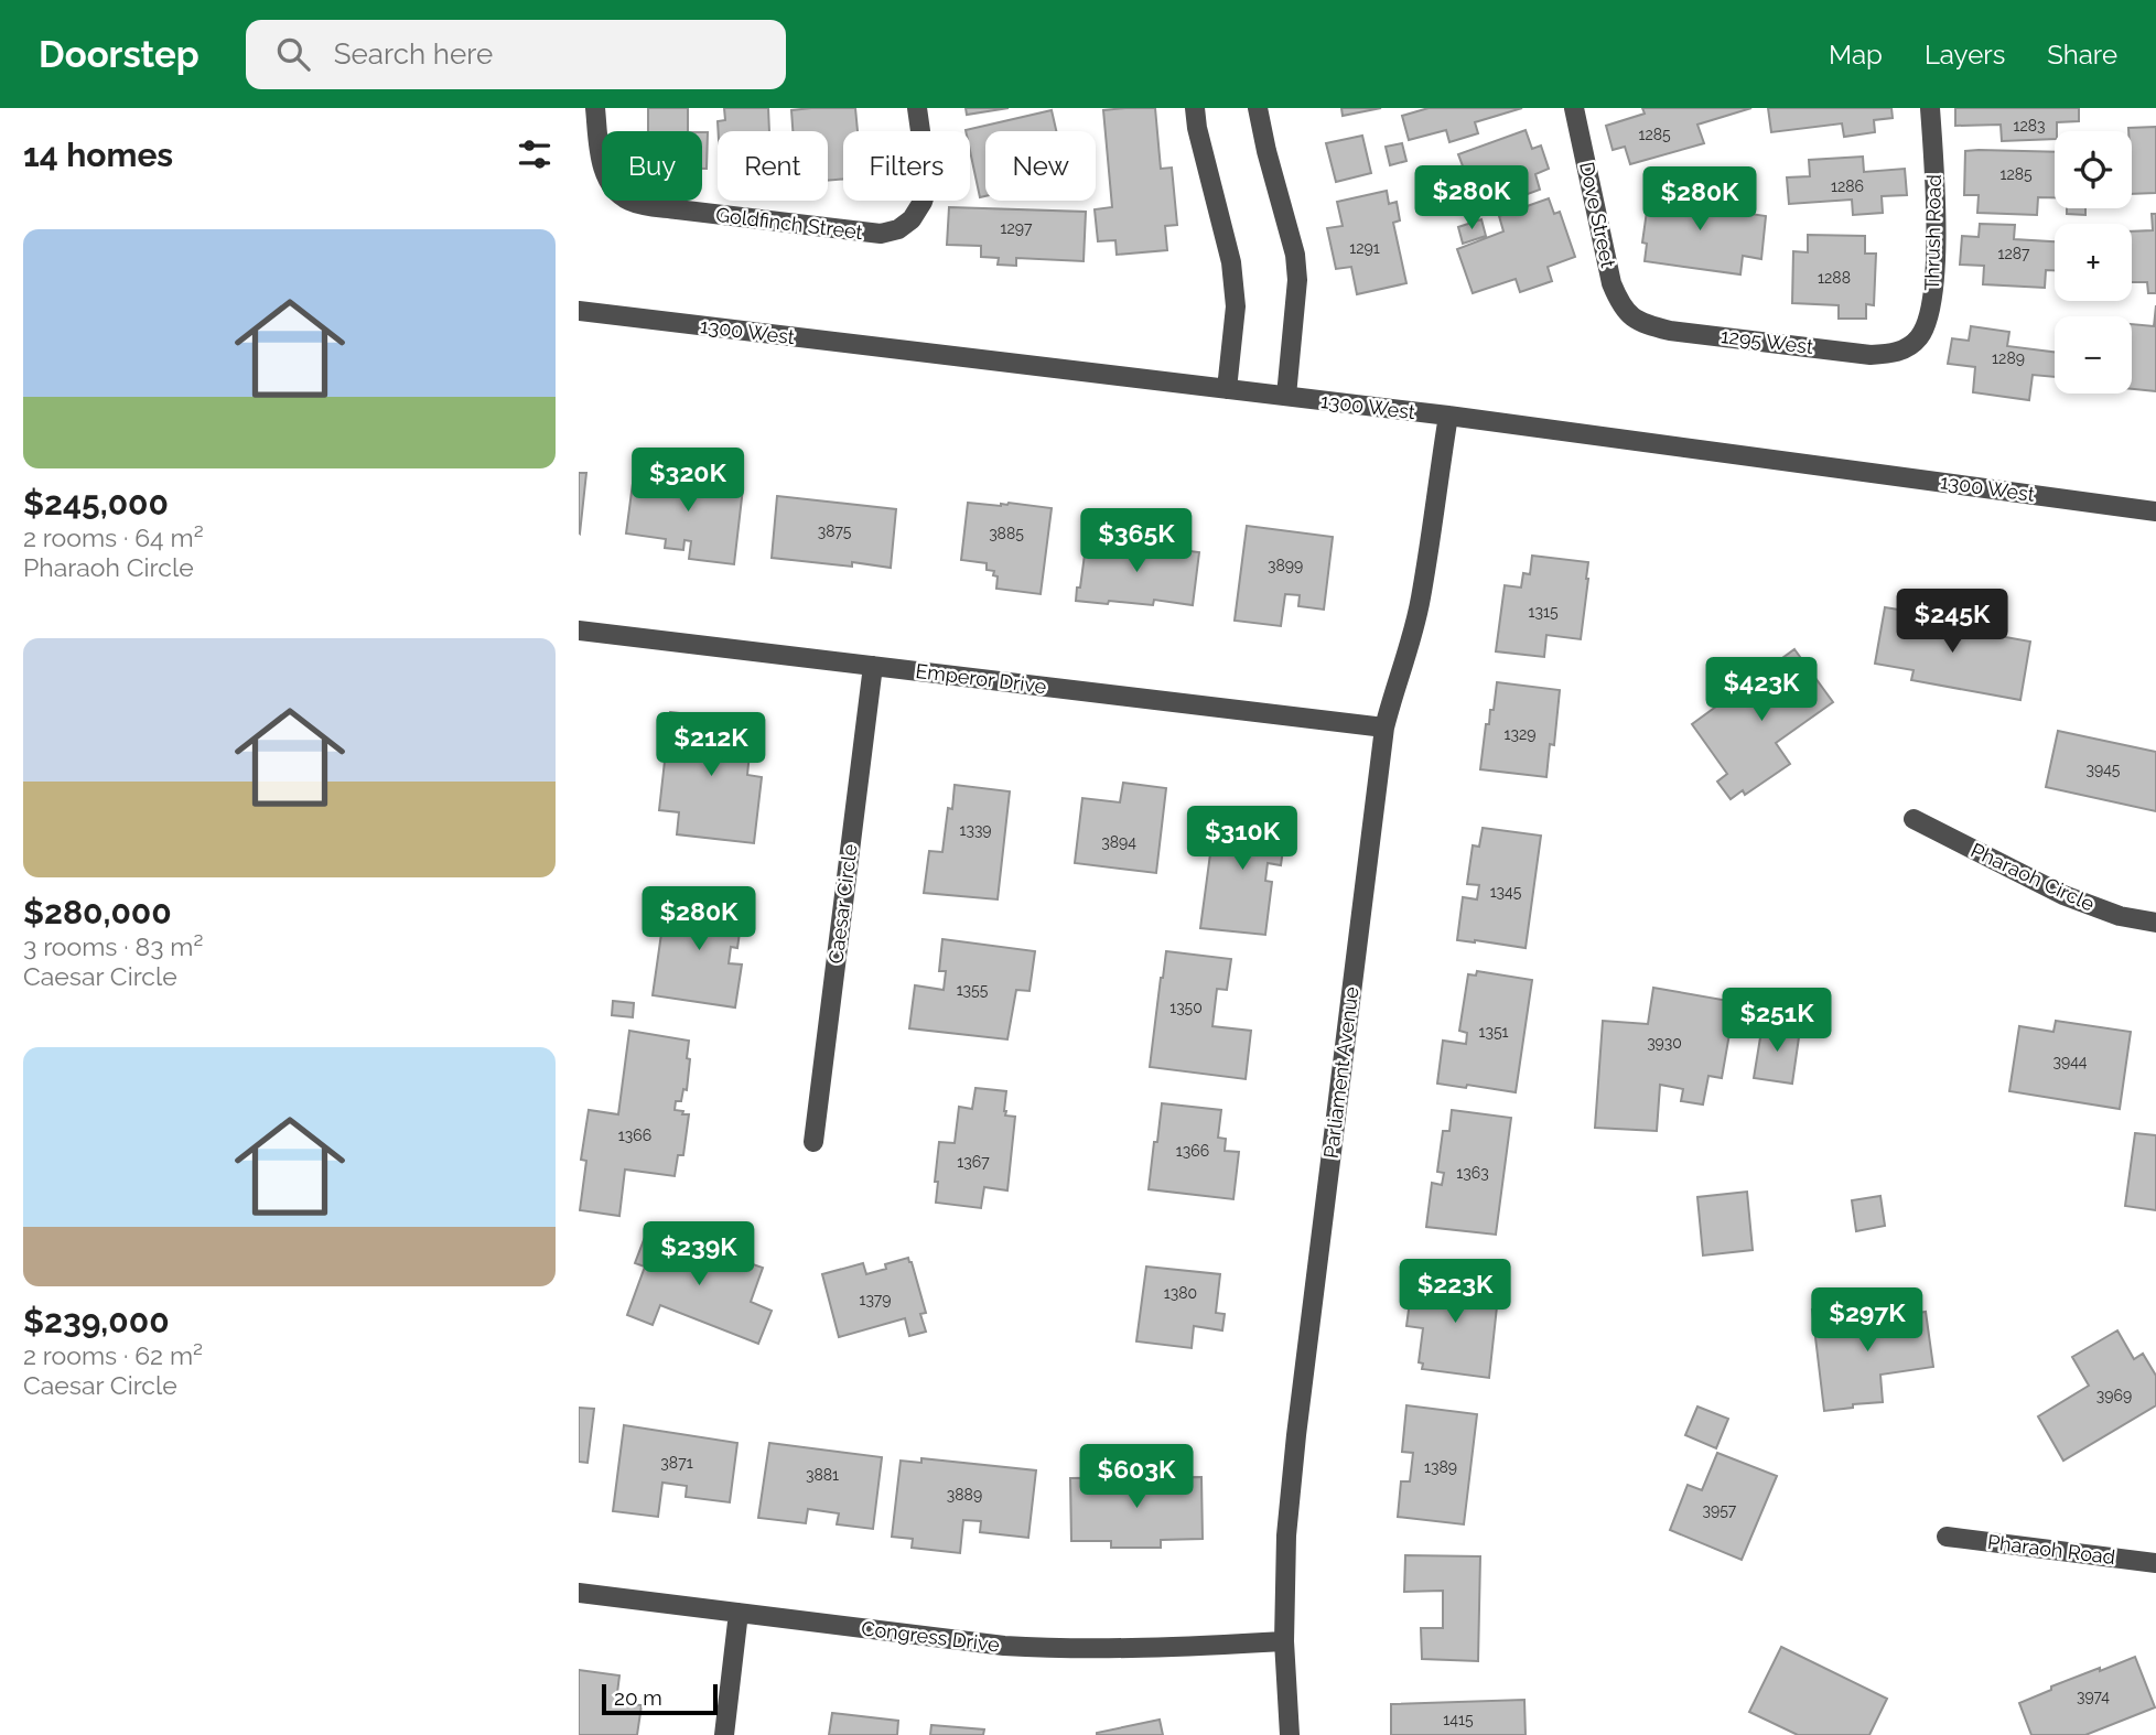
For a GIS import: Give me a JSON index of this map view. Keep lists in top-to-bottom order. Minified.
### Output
{"streets":{"street":["Dove Street","Goldfinch Street","Thrush Road","1300 West","1295 West","Emperor Drive","Pharaoh Circle","Caesar Circle","Parliament Avenue","Pharaoh Road","Congress Drive"]},"crossings":[["Dove Street","1295 West"],["Thrush Road","1295 West"],["1300 West","Parliament Avenue"],["Emperor Drive","Caesar Circle"],["Emperor Drive","Parliament Avenue"],["Parliament Avenue","Congress Drive"]],"house_numbers":["1283","1285","1285","1286","1297","1291","1287","1288","1289","3875","3885","3899","1315","1329","3945","1339","3894","1345","1355","1350","1351","3930","3944","1366","1366","1367","1363","1380","1379","3969","3871","1389","3881","3889","3957","3974","1415"],"scale_bar":"20 m","page":{"header":"Doorstep","search":"Search here","nav":["Map","Layers","Share"],"heading":"14 homes","map_buttons":["+","−"],"chip":["Buy","Rent","Filters","New"],"price":["$280K","$280K","$320K","$365K","$245K","$423K","$212K","$310K","$280K","$251K","$239K","$223K","$297K","$603K"],"list":[{"name":"$245,000","note":"2 rooms · 64 m² · Pharaoh Circle"},{"name":"$280,000","note":"3 rooms · 83 m² · Caesar Circle"},{"name":"$239,000","note":"2 rooms · 62 m² · Caesar Circle"}],"scale":"20 m"}}
